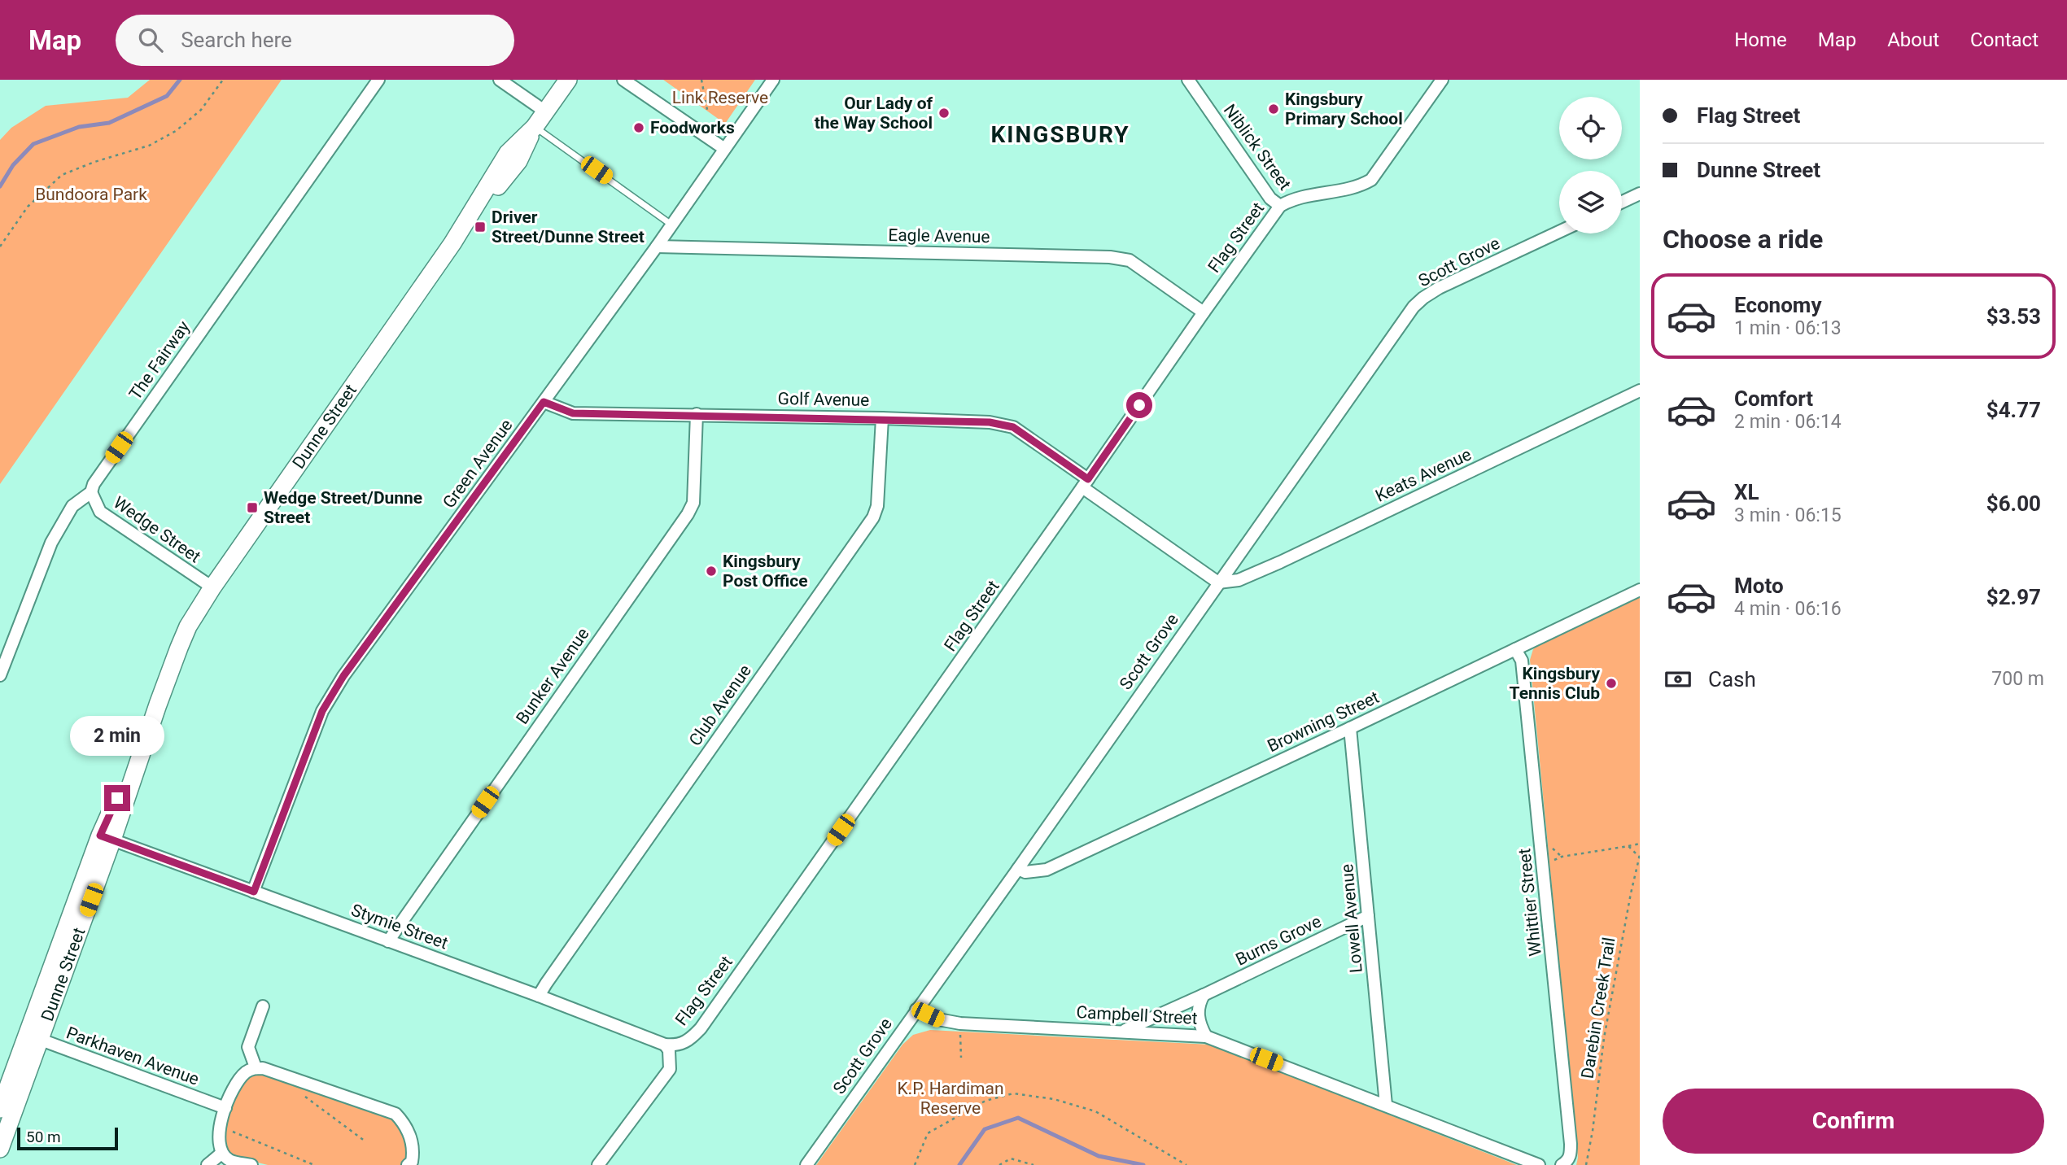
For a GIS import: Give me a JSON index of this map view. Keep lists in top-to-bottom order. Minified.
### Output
{"streets":{"main road":["Dunne Street"],"street":["Niblick Street","Eagle Avenue","Flag Street","Scott Grove","The Fairway","Golf Avenue","Green Avenue","Keats Avenue","Wedge Street","Bunker Avenue","Club Avenue","Browning Street","Whittier Street","Lowell Avenue","Stymie Street","Burns Grove","Campbell Street","Parkhaven Avenue"],"path":["Darebin Creek Trail"]},"crossings":[["Niblick Street","Flag Street"],["Eagle Avenue","Flag Street"],["Eagle Avenue","Green Avenue"],["Flag Street","Golf Avenue"],["Flag Street","Stymie Street"],["Scott Grove","Golf Avenue"],["Scott Grove","Keats Avenue"],["Scott Grove","Browning Street"],["Scott Grove","Campbell Street"],["The Fairway","Wedge Street"],["Golf Avenue","Green Avenue"],["Golf Avenue","Keats Avenue"],["Golf Avenue","Bunker Avenue"],["Golf Avenue","Club Avenue"],["Dunne Street","Wedge Street"],["Dunne Street","Stymie Street"],["Dunne Street","Parkhaven Avenue"],["Green Avenue","Stymie Street"],["Bunker Avenue","Stymie Street"],["Club Avenue","Stymie Street"],["Browning Street","Whittier Street"],["Browning Street","Lowell Avenue"],["Lowell Avenue","Burns Grove"],["Lowell Avenue","Campbell Street"],["Burns Grove","Campbell Street"]],"districts":["KINGSBURY"],"parks":["Link Reserve","Bundoora Park","K.P. Hardiman Reserve"],"places":{"other":["Kingsbury Primary School","Our Lady of the Way School","Foodworks","Kingsbury Post Office","Kingsbury Tennis Club"],"transit":["Driver Street/Dunne Street","Wedge Street/Dunne Street"]},"scale_bar":"50 m","page":{"header":"Map","search":"Search here","nav":["Home","Map","About","Contact"],"banner":["Flag Street","Dunne Street"],"heading":"Choose a ride","list":[{"name":"Economy","note":"1 min · 06:13","value":"$3.53"},{"name":"Comfort","note":"2 min · 06:14","value":"$4.77"},{"name":"XL","note":"3 min · 06:15","value":"$6.00"},{"name":"Moto","note":"4 min · 06:16","value":"$2.97"}],"pay":["Cash","700 m"],"bubble":"2 min","buttons":"Confirm","scale":"50 m"}}
